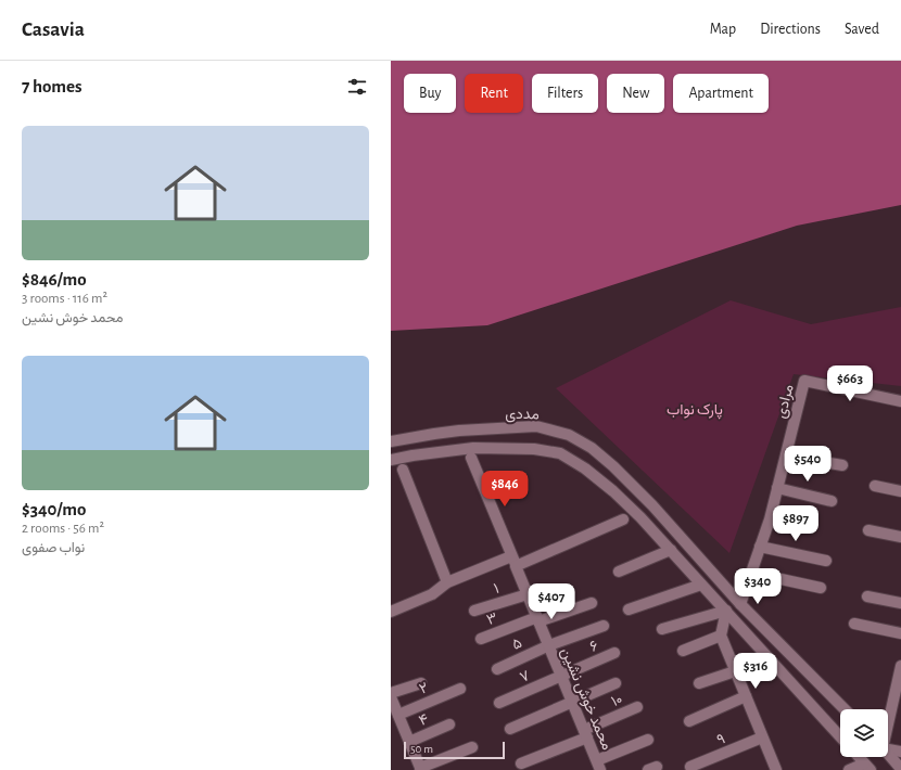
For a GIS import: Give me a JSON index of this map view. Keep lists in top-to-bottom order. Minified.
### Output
{"streets":{"street":["مرادی","مددی","۱","۳","۵","۶","۷","۲","محمد خوش نشین","۱۰","۴","۹"]},"crossings":[["مرادی","مددی"],["۱","محمد خوش نشین"],["۳","محمد خوش نشین"],["۵","محمد خوش نشین"],["۶","۷"],["۶","محمد خوش نشین"],["۷","محمد خوش نشین"],["محمد خوش نشین","۱۰"]],"parks":["پارک نواب"],"scale_bar":"50 m","page":{"header":"Casavia","nav":["Map","Directions","Saved"],"heading":"7 homes","chip":["Buy","Rent","Filters","New","Apartment"],"list":[{"name":"$846/mo","note":"3 rooms · 116 m² · محمد خوش نشین"},{"name":"$340/mo","note":"2 rooms · 56 m² · نواب صفوی"}],"price":["$663","$540","$846","$897","$340","$407","$316"],"scale":"50 m"}}
